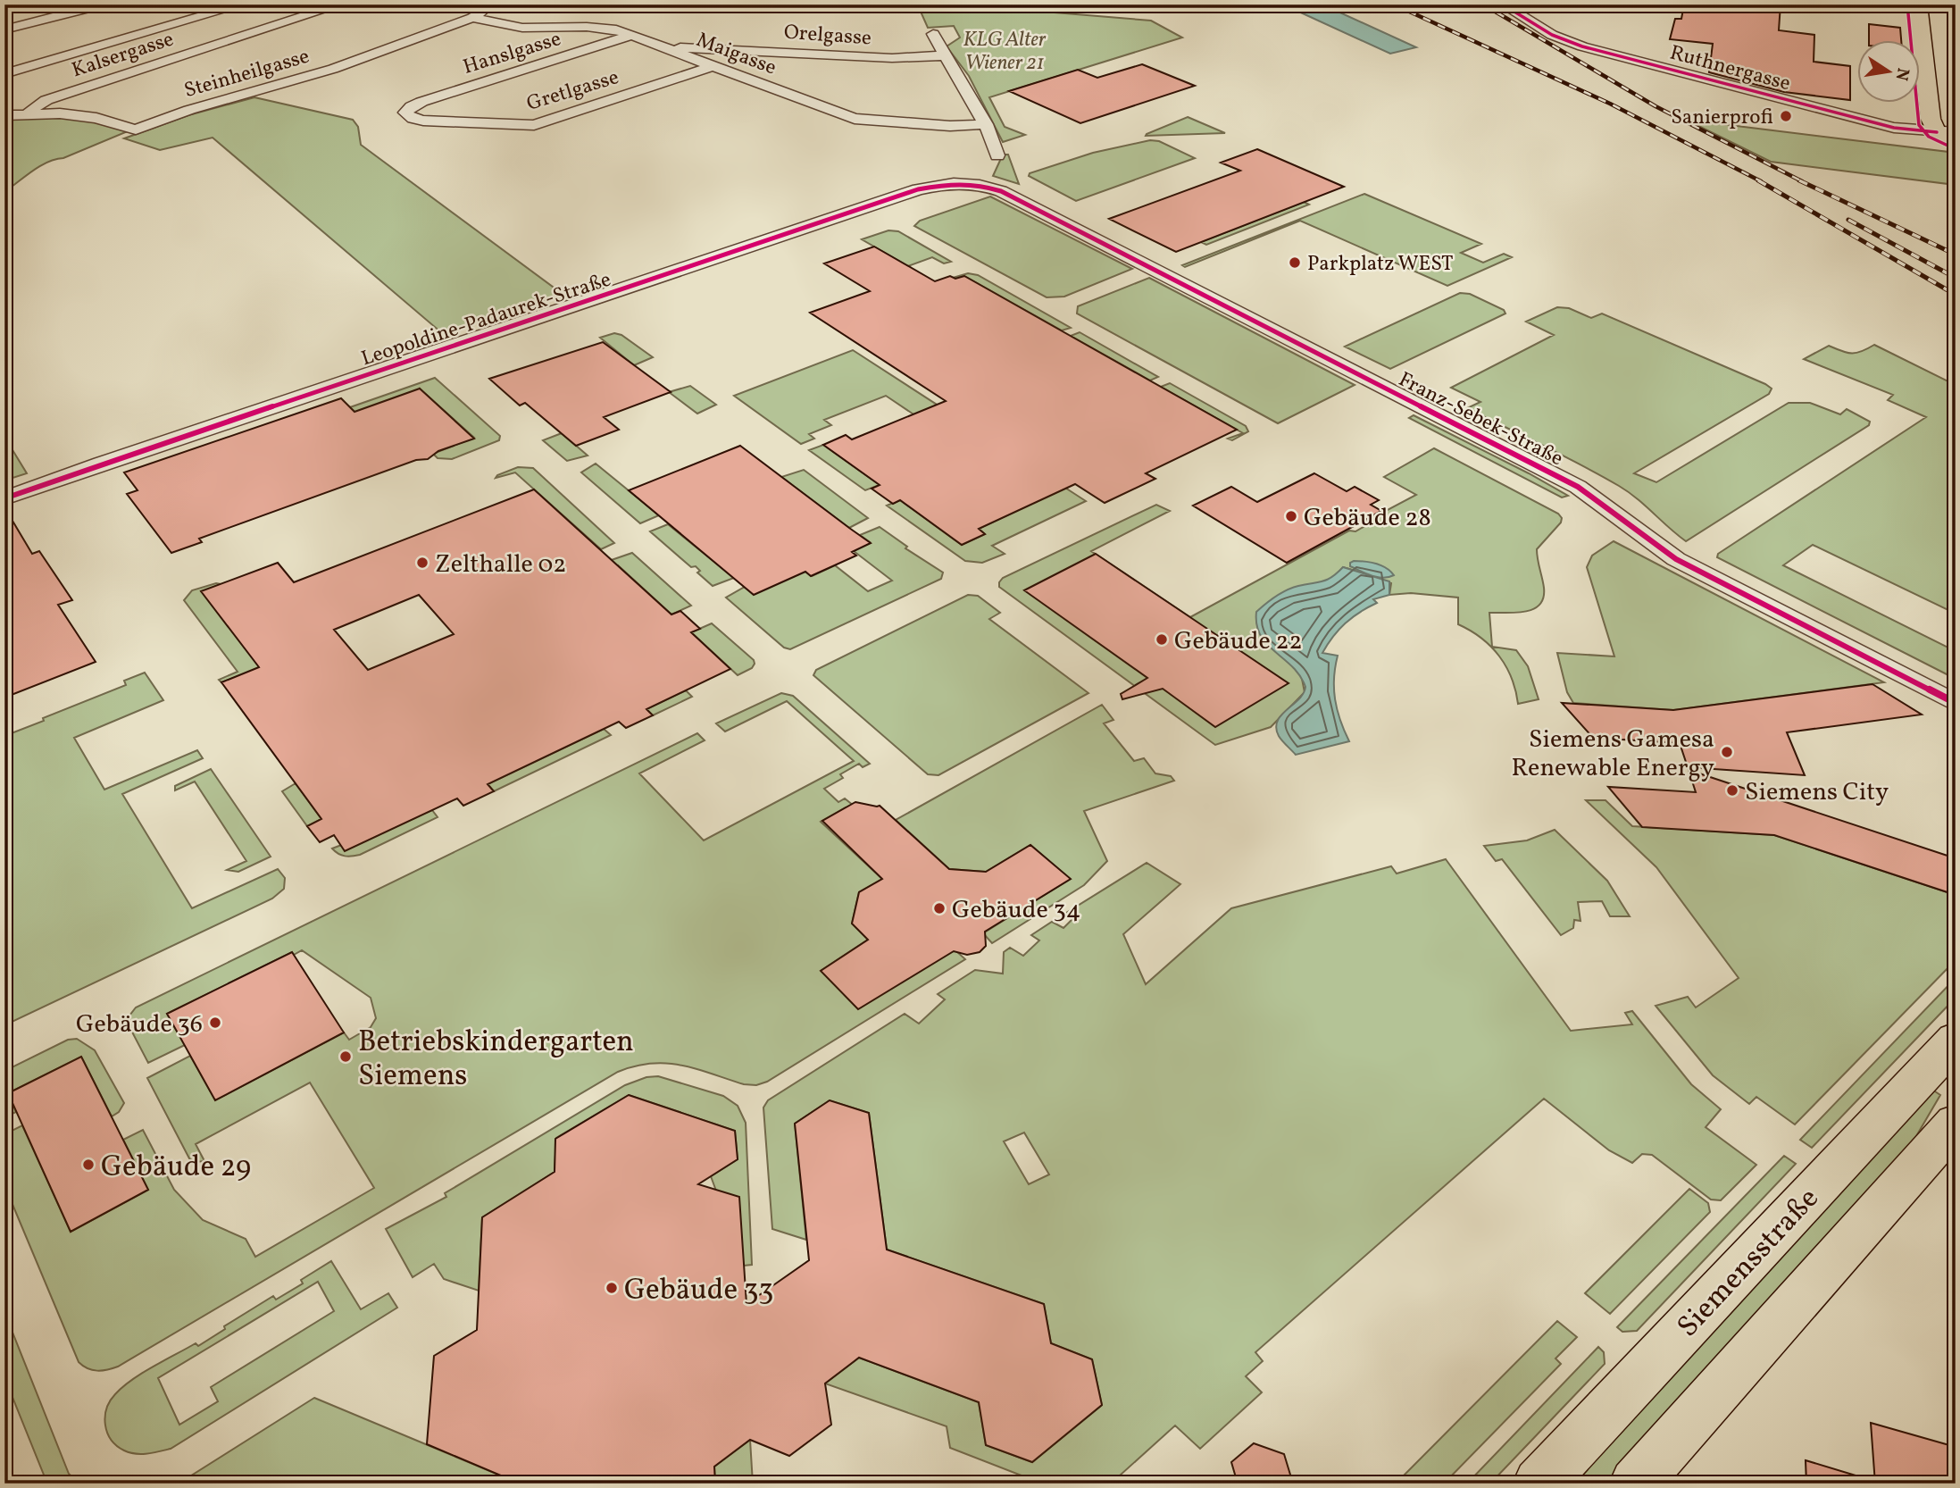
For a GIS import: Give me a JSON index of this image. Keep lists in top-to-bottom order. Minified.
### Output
{"streets":{"main road":["Ruthnergasse","Siemensstraße"],"street":["Orelgasse","Hanslgasse","Maigasse","Kalsergasse","Steinheilgasse","Gretlgasse","Leopoldine-Padaurek-Straße","Franz-Sebek-Straße"]},"crossings":[["Orelgasse","Maigasse"],["Hanslgasse","Maigasse"],["Hanslgasse","Gretlgasse"],["Maigasse","Steinheilgasse"],["Maigasse","Gretlgasse"],["Kalsergasse","Steinheilgasse"],["Leopoldine-Padaurek-Straße","Franz-Sebek-Straße"]],"parks":["KLG Alter Wiener 21"],"places":["Sanierprofi","Parkplatz WEST","Gebäude 28","Zelthalle 02","Gebäude 22","Siemens Gamesa Renewable Energy","Siemens City","Gebäude 34","Gebäude 36","Betriebskindergarten Siemens","Gebäude 29","Gebäude 33"],"north":"right"}
